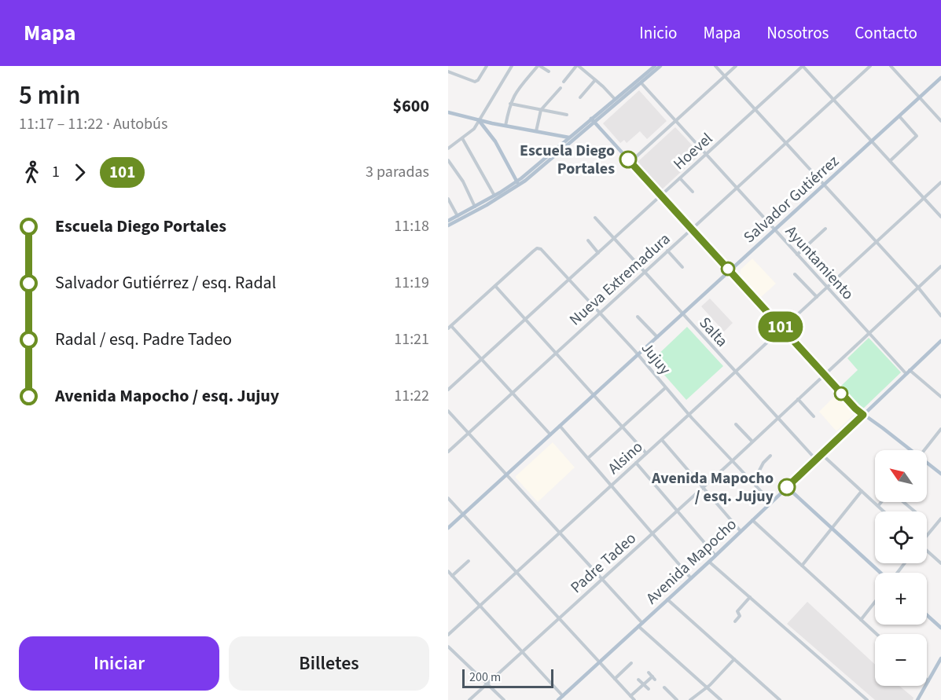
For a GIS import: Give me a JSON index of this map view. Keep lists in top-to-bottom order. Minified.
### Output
{"streets":{"main road":["Salvador Gutiérrez","Avenida Mapocho"],"street":["Hoevel","Ayuntamiento","Nueva Extremadura","Salta","Jujuy","Alsino","Padre Tadeo"]},"crossings":[["Hoevel","Ayuntamiento"],["Hoevel","Salta"],["Hoevel","Jujuy"],["Salvador Gutiérrez","Ayuntamiento"],["Salvador Gutiérrez","Salta"],["Salvador Gutiérrez","Jujuy"],["Ayuntamiento","Nueva Extremadura"],["Ayuntamiento","Alsino"],["Ayuntamiento","Avenida Mapocho"],["Ayuntamiento","Padre Tadeo"],["Nueva Extremadura","Salta"],["Nueva Extremadura","Jujuy"],["Salta","Alsino"],["Salta","Avenida Mapocho"],["Salta","Padre Tadeo"],["Jujuy","Alsino"],["Jujuy","Avenida Mapocho"],["Jujuy","Padre Tadeo"]],"places":["Escuela Diego Portales","Avenida Mapocho / esq. Jujuy"],"lines":["bus line 101"],"scale_bar":"200 m","north":"top left","page":{"header":"Mapa","nav":["Inicio","Mapa","Nosotros","Contacto"],"heading":["5 min","11:17 – 11:22 · Autobús","$600"],"on_map":"101","legs":["1","101","3 paradas"],"list":[{"name":"Escuela Diego Portales","value":"11:18"},{"name":"Salvador Gutiérrez / esq. Radal","value":"11:19"},{"name":"Radal / esq. Padre Tadeo","value":"11:21"},{"name":"Avenida Mapocho / esq. Jujuy","value":"11:22"}],"map_buttons":["+","−"],"buttons":["Iniciar","Billetes"],"scale":"200 m"}}
